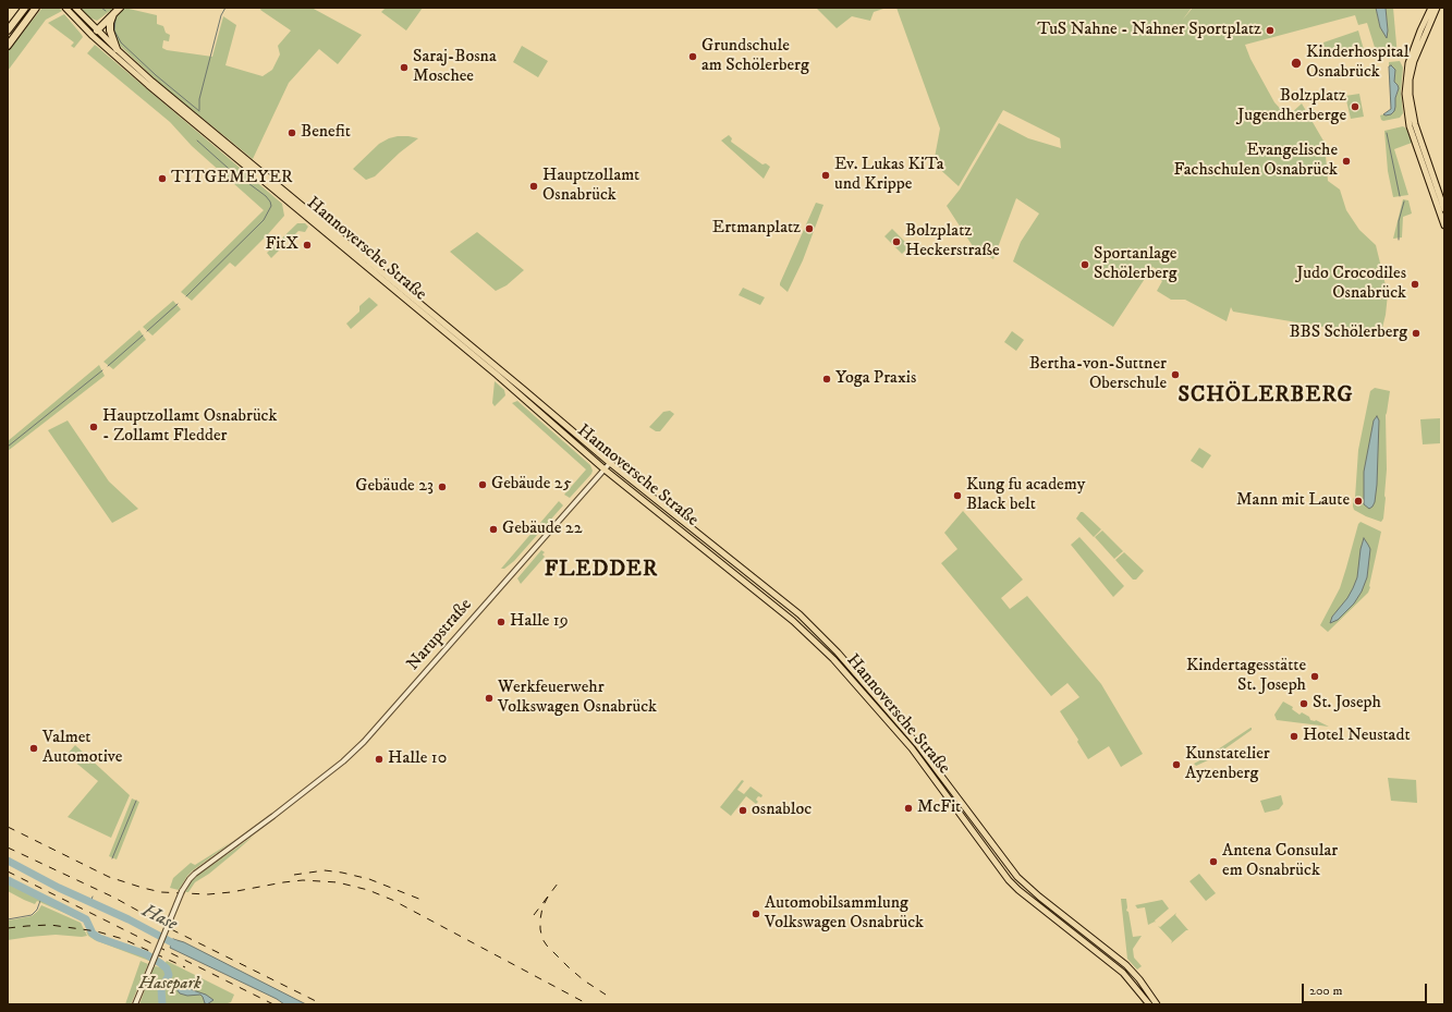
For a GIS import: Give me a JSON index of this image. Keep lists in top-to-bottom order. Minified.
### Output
{"streets":{"main road":["Hannoversche Straße"],"street":["Narupstraße"]},"crossings":[["Hannoversche Straße","Narupstraße"]],"districts":["SCHÖLERBERG","FLEDDER"],"water":["Hase"],"parks":["Hasepark"],"places":["TuS Nahne - Nahner Sportplatz","Grundschule am Schölerberg","Kinderhospital Osnabrück","Saraj-Bosna Moschee","Bolzplatz Jugendherberge","Benefit","Evangelische Fachschulen Osnabrück","Ev. Lukas KiTa und Krippe","TITGEMEYER","Hauptzollamt Osnabrück","Ertmanplatz","Bolzplatz Heckerstraße","FitX","Sportanlage Schölerberg","Judo Crocodiles Osnabrück","BBS Schölerberg","Bertha-von-Suttner Oberschule","Yoga Praxis","Hauptzollamt Osnabrück - Zollamt Fledder","Gebäude 25","Gebäude 23","Kung fu academy Black belt","Mann mit Laute","Gebäude 22","Halle 19","Kindertagesstätte St. Joseph","Werkfeuerwehr Volkswagen Osnabrück","St. Joseph","Hotel Neustadt","Valmet Automotive","Halle 10","Kunstatelier Ayzenberg","McFit","osnabloc","Antena Consular em Osnabrück","Automobilsammlung Volkswagen Osnabrück"],"scale_bar":"200 m"}
